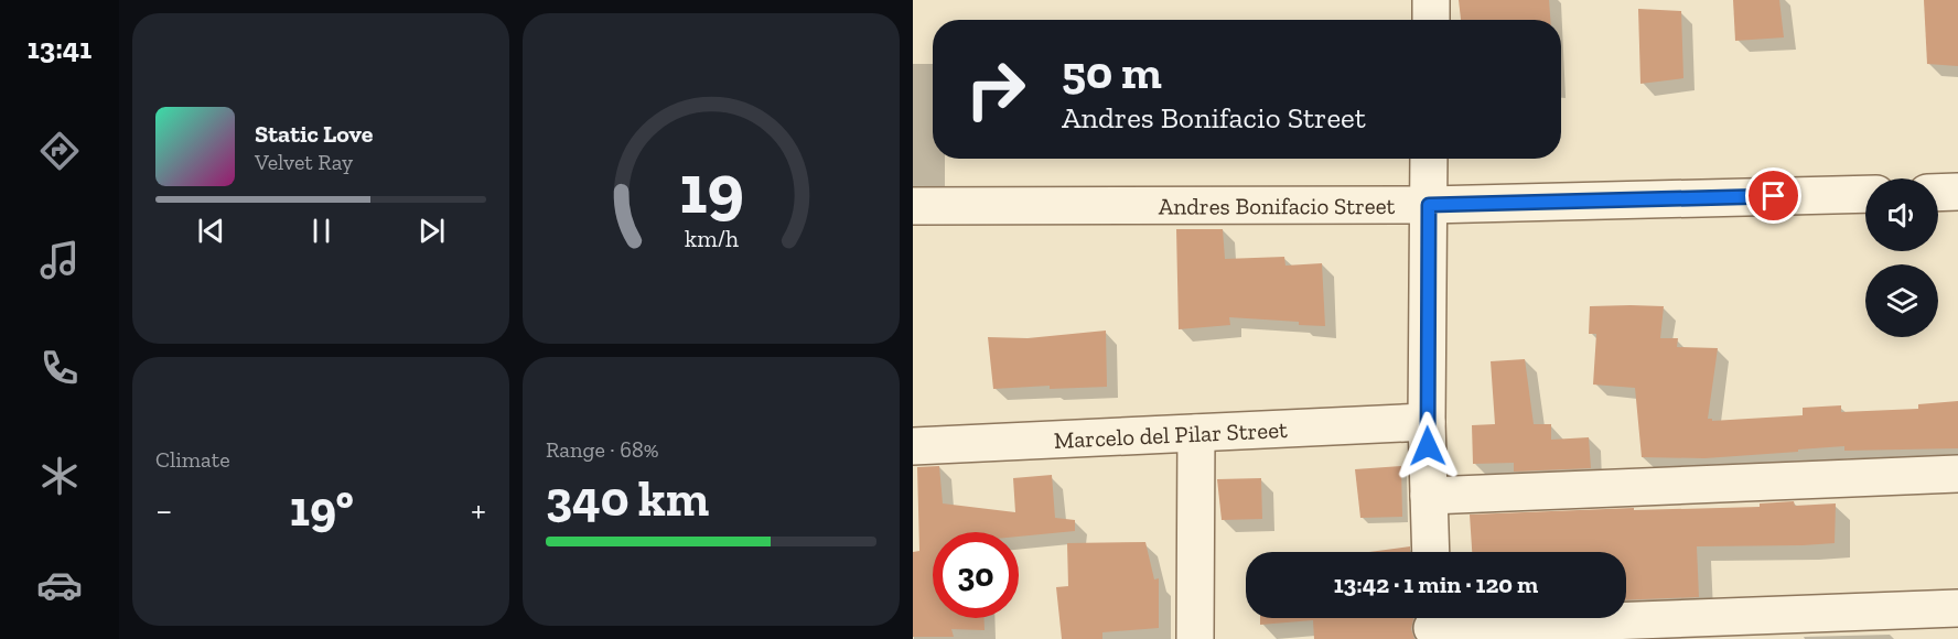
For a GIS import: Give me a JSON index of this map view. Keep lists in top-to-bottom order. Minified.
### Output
{"streets":{"street":["Andres Bonifacio Street","Marcelo del Pilar Street"]},"page":{"tabs":"13:41","turn":["50 m","Andres Bonifacio Street"],"song":["Static Love","Velvet Ray"],"tile":["Climate",["Range · 68%","340 km"]],"heat":["−","19°","+"],"limit":"30","trip":"13:42 · 1 min · 120 m","gauge":["19","km/h"]}}
